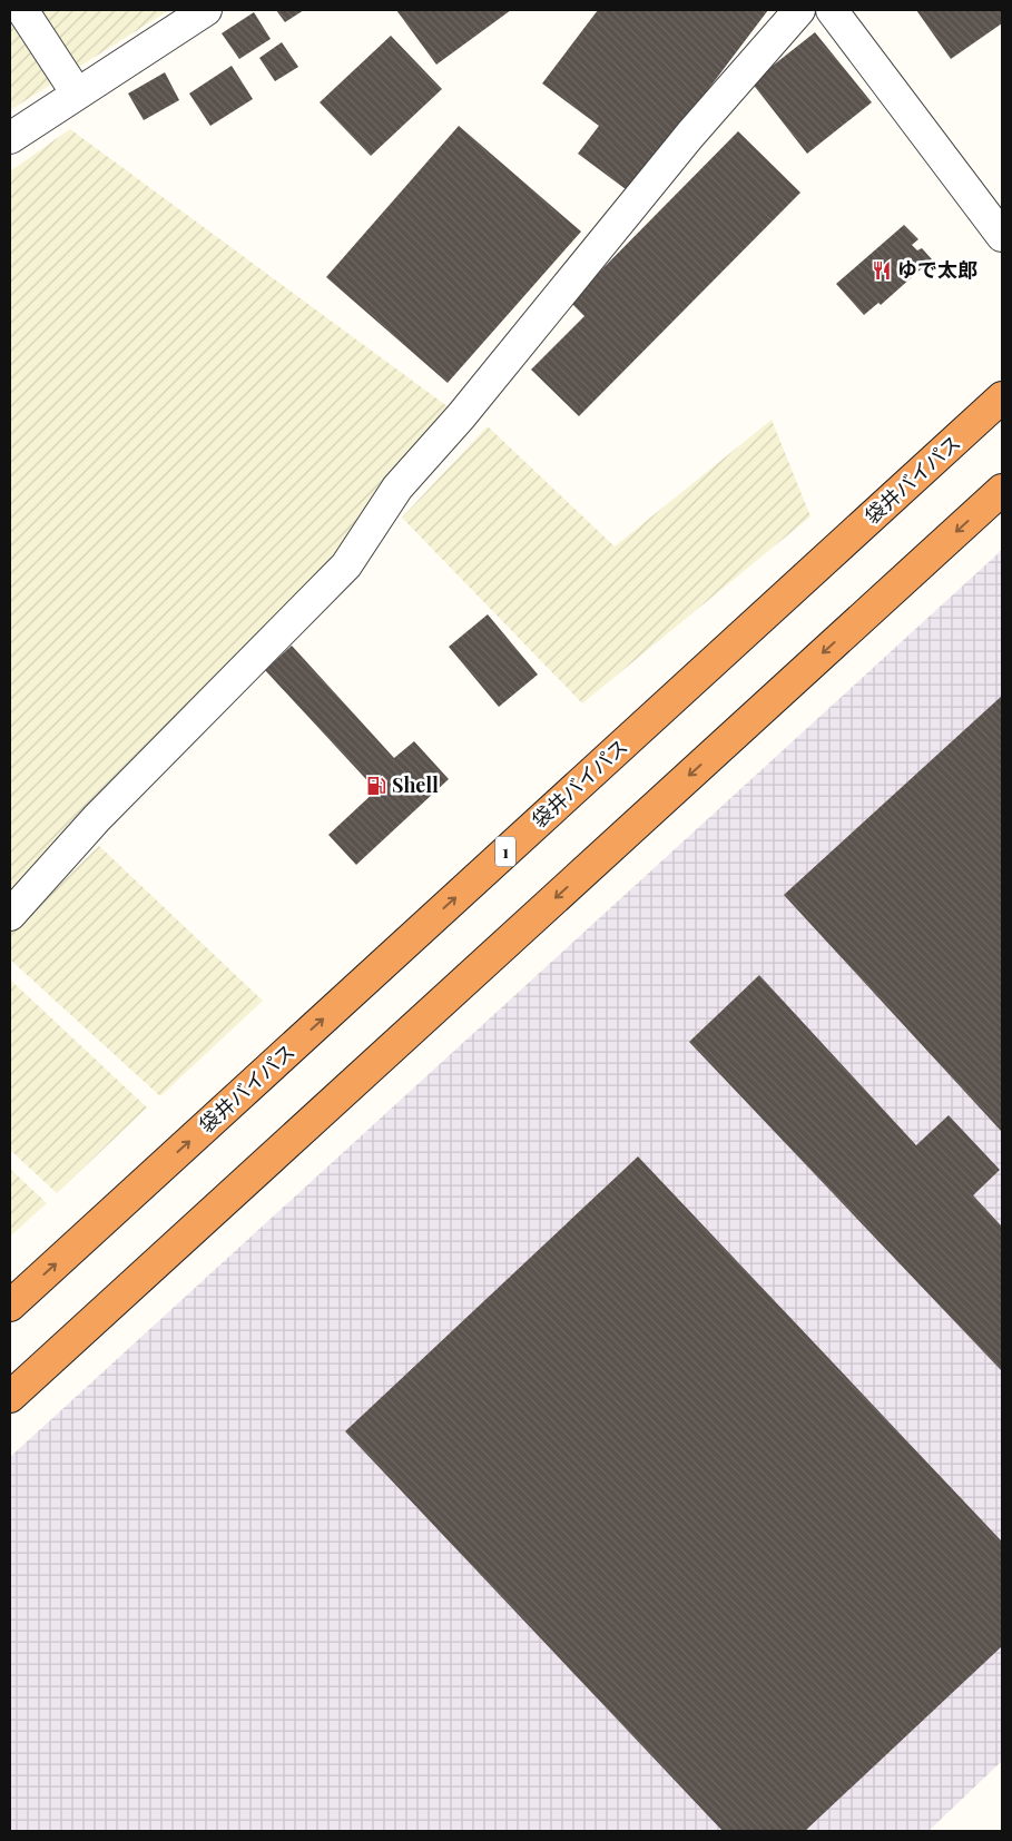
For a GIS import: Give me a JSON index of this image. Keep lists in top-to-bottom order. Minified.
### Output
{"streets":{"highway":["袋井バイパス","1"]},"places":{"restaurant":["ゆで太郎"],"fuel station":["Shell"]}}
